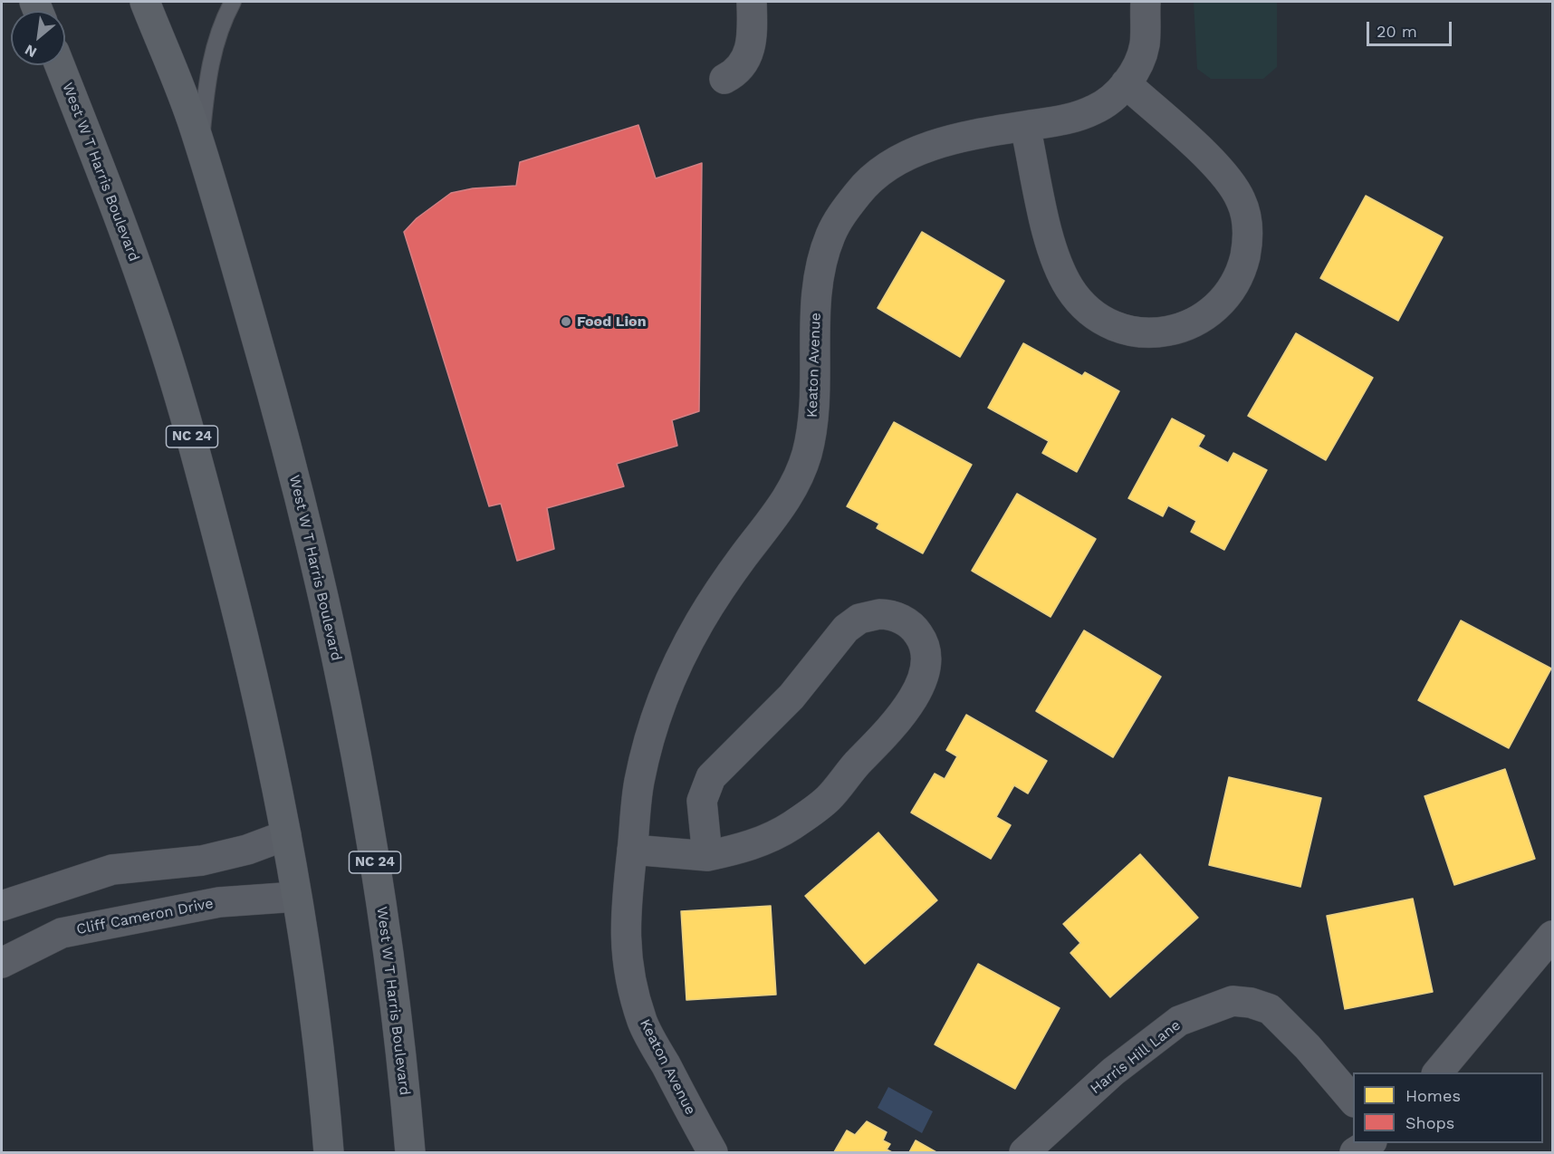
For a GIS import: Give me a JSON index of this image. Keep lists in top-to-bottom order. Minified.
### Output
{"streets":{"main road":["West W T Harris Boulevard","NC 24"],"street":["Keaton Avenue","Cliff Cameron Drive","Harris Hill Lane"]},"crossings":[["West W T Harris Boulevard","Cliff Cameron Drive"]],"places":["Food Lion"],"legend":["Homes","Shops"],"scale_bar":"20 m","north":"bottom left"}
